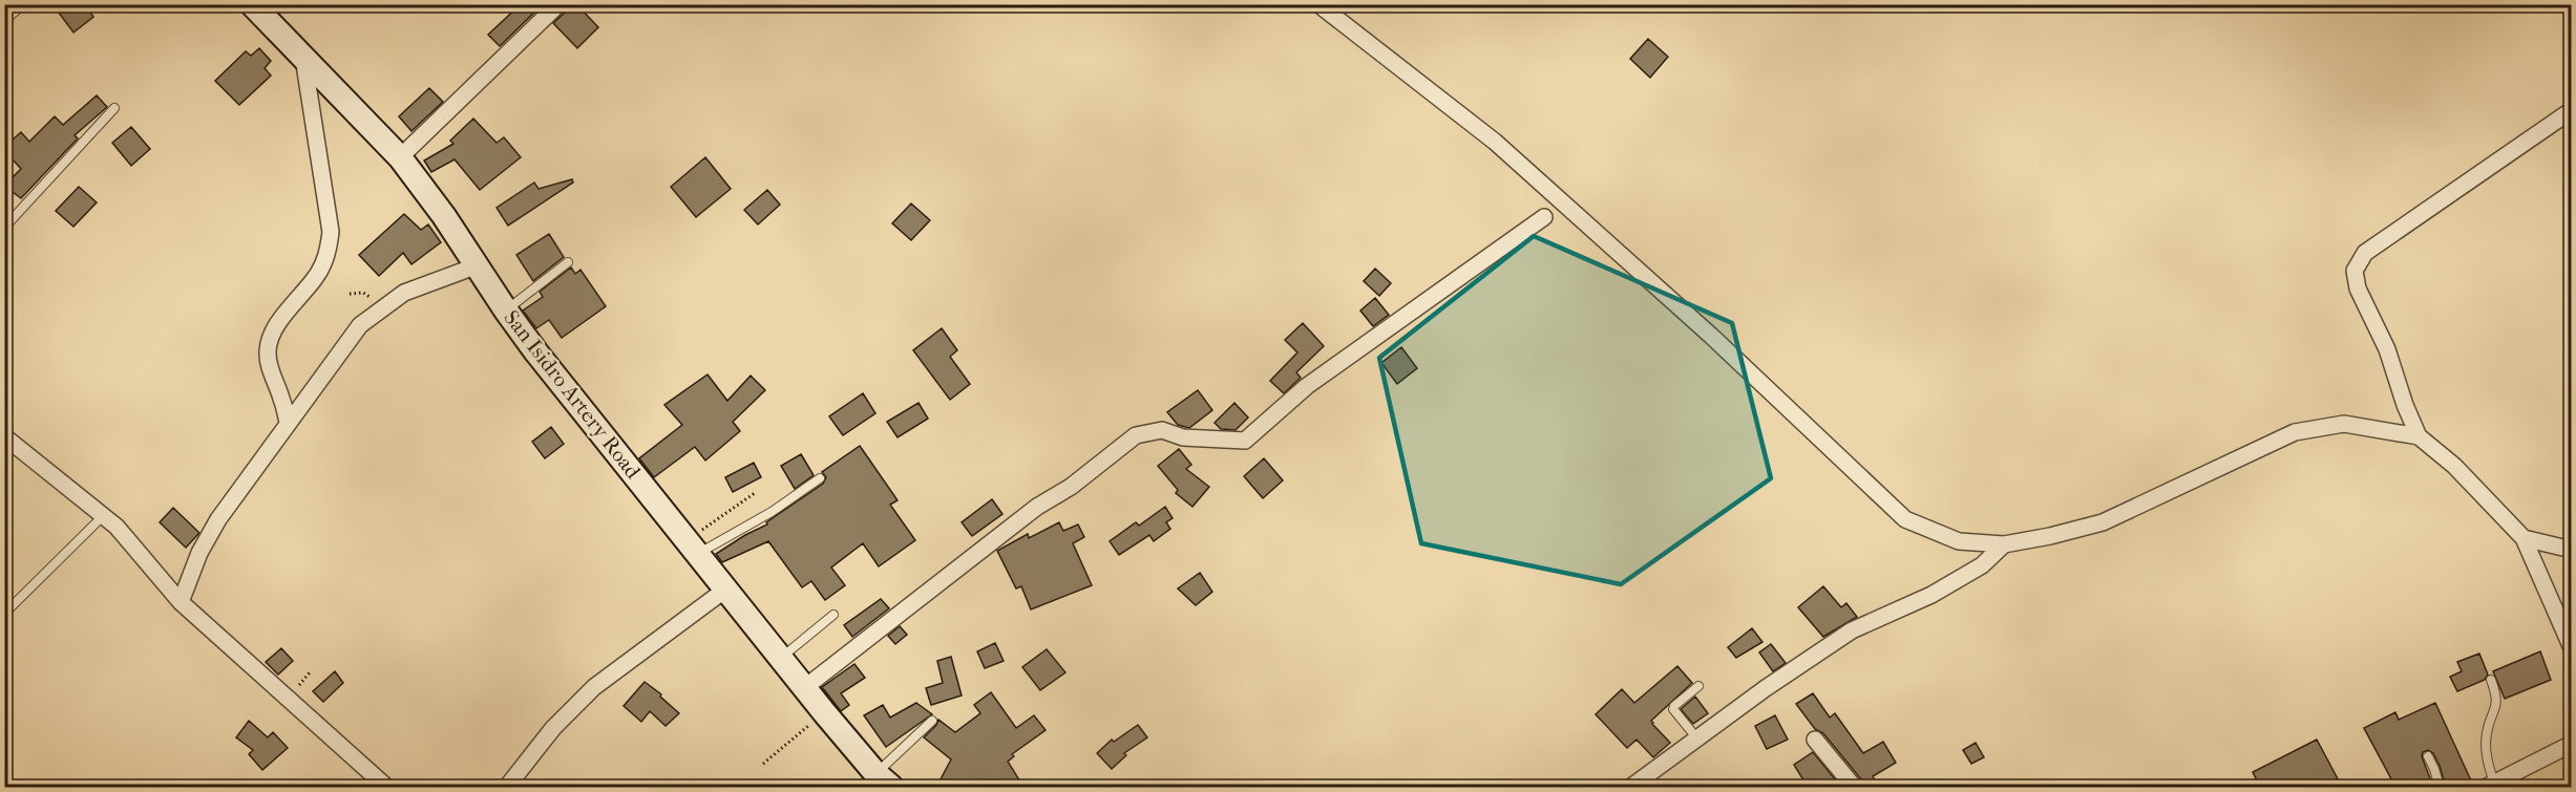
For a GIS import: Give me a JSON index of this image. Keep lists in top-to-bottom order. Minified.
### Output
{"streets":{"street":["San Isidro Artery Road"]}}
